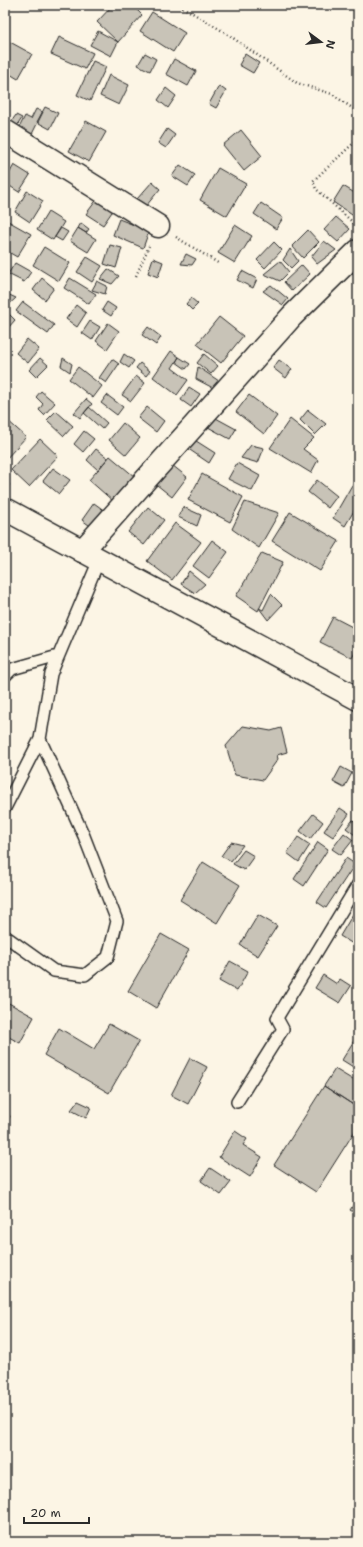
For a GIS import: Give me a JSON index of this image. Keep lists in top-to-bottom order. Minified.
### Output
{"scale_bar":"20 m","north":"right"}
